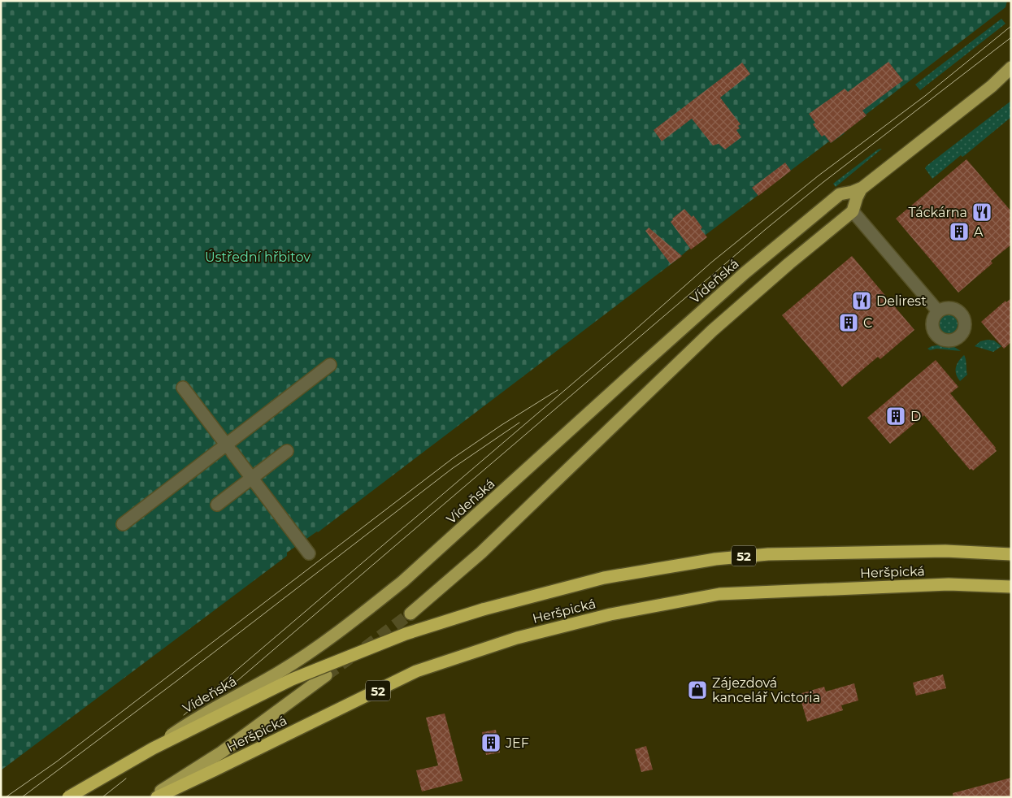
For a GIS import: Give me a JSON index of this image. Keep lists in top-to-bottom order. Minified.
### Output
{"streets":{"highway":["Vídeňská","52","Heršpická"]},"crossings":[["Vídeňská","Heršpická"]],"parks":["Ústřední hřbitov"],"places":{"restaurant":["Táckárna","Delirest"],"building":["A","C","D","JEF"],"shop":["Zájezdová kancelář Victoria"]}}
